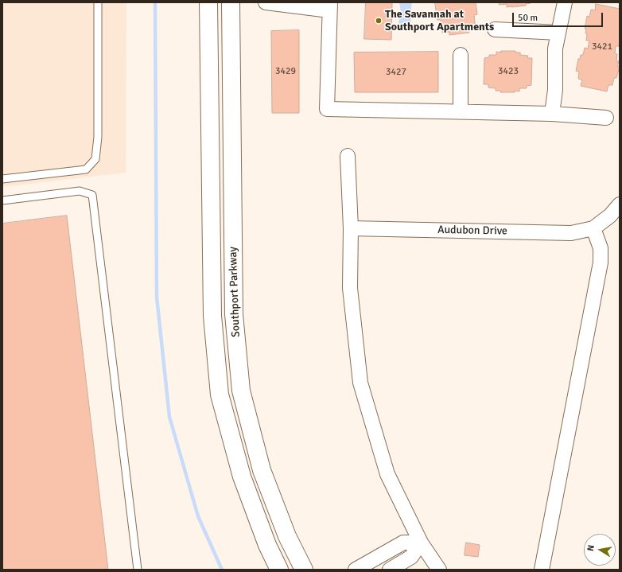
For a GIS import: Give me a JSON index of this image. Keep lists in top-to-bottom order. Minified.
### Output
{"streets":{"main road":["Southport Parkway"],"street":["Audubon Drive"]},"places":["The Savannah at Southport Apartments"],"house_numbers":["3421","3429","3423","3427"],"scale_bar":"50 m","north":"left"}
